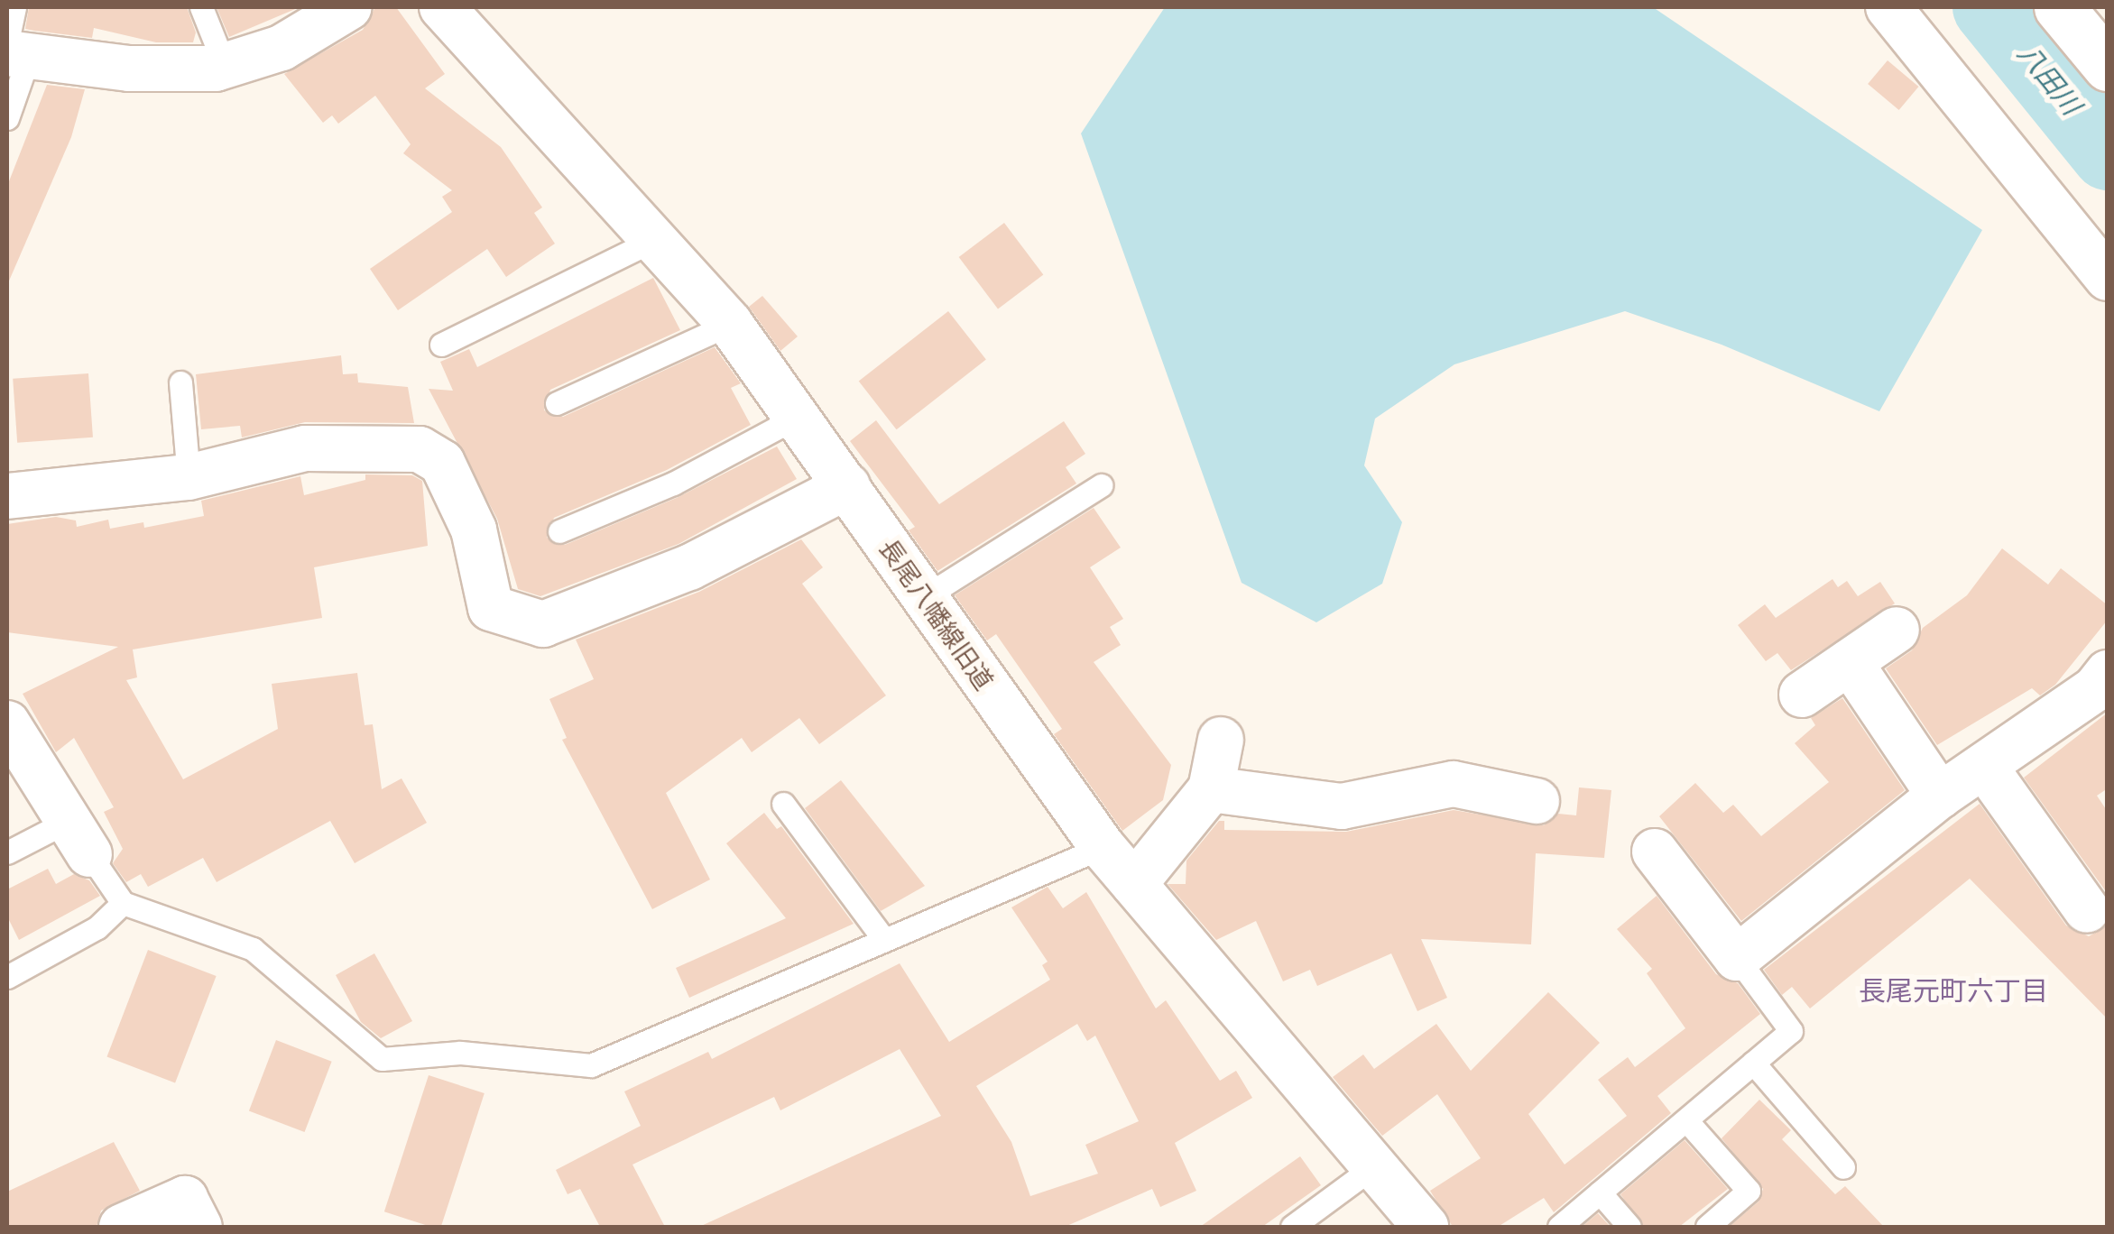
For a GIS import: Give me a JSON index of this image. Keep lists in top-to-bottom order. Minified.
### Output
{"streets":{"street":["長尾八幡線旧道"]},"districts":["長尾元町六丁目"],"water":["八田川"]}
